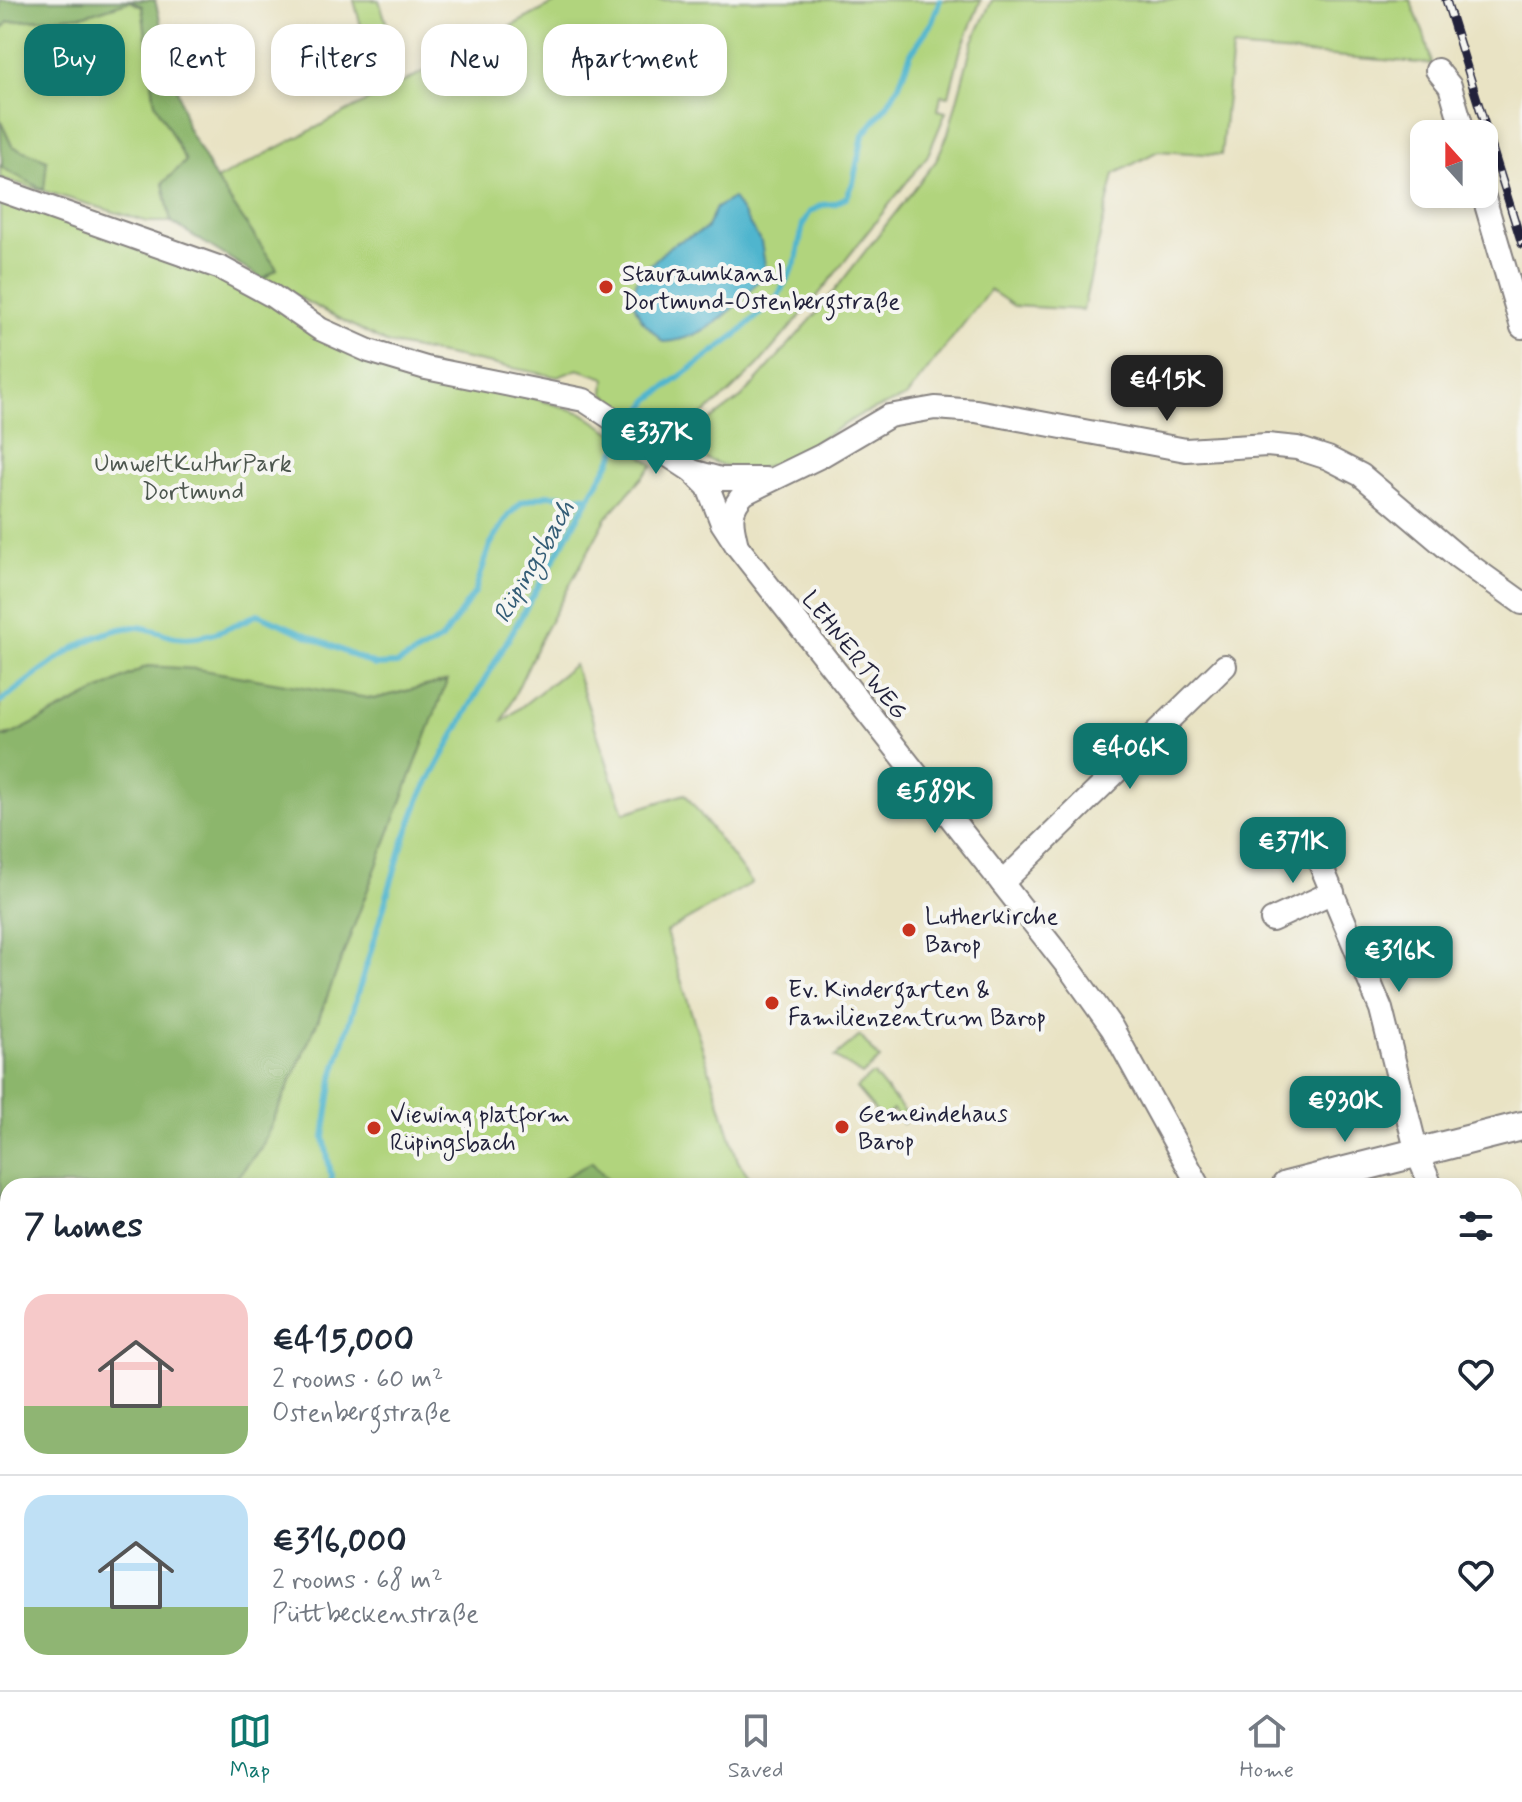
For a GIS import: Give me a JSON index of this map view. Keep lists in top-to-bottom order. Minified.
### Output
{"streets":{"street":["LEHNERTWEG"]},"water":["Rüpingsbach"],"parks":["UmweltKulturPark Dortmund"],"places":["Stauraumkanal Dortmund-Ostenbergstraße","Lutherkirche Barop","Ev. Kindergarten & Familienzentrum Barop","Gemeindehaus Barop","Viewing platform Rüpingsbach"],"north":"top","page":{"chip":["Buy","Rent","Filters","New","Apartment"],"price":["€415K","€337K","€406K","€589K","€371K","€316K","€930K"],"heading":"7 homes","list":[{"name":"€415,000","note":"2 rooms · 60 m² · Ostenbergstraße"},{"name":"€316,000","note":"2 rooms · 68 m² · Püttbeckenstraße"}],"tabs":["Map","Saved","Home"]}}
